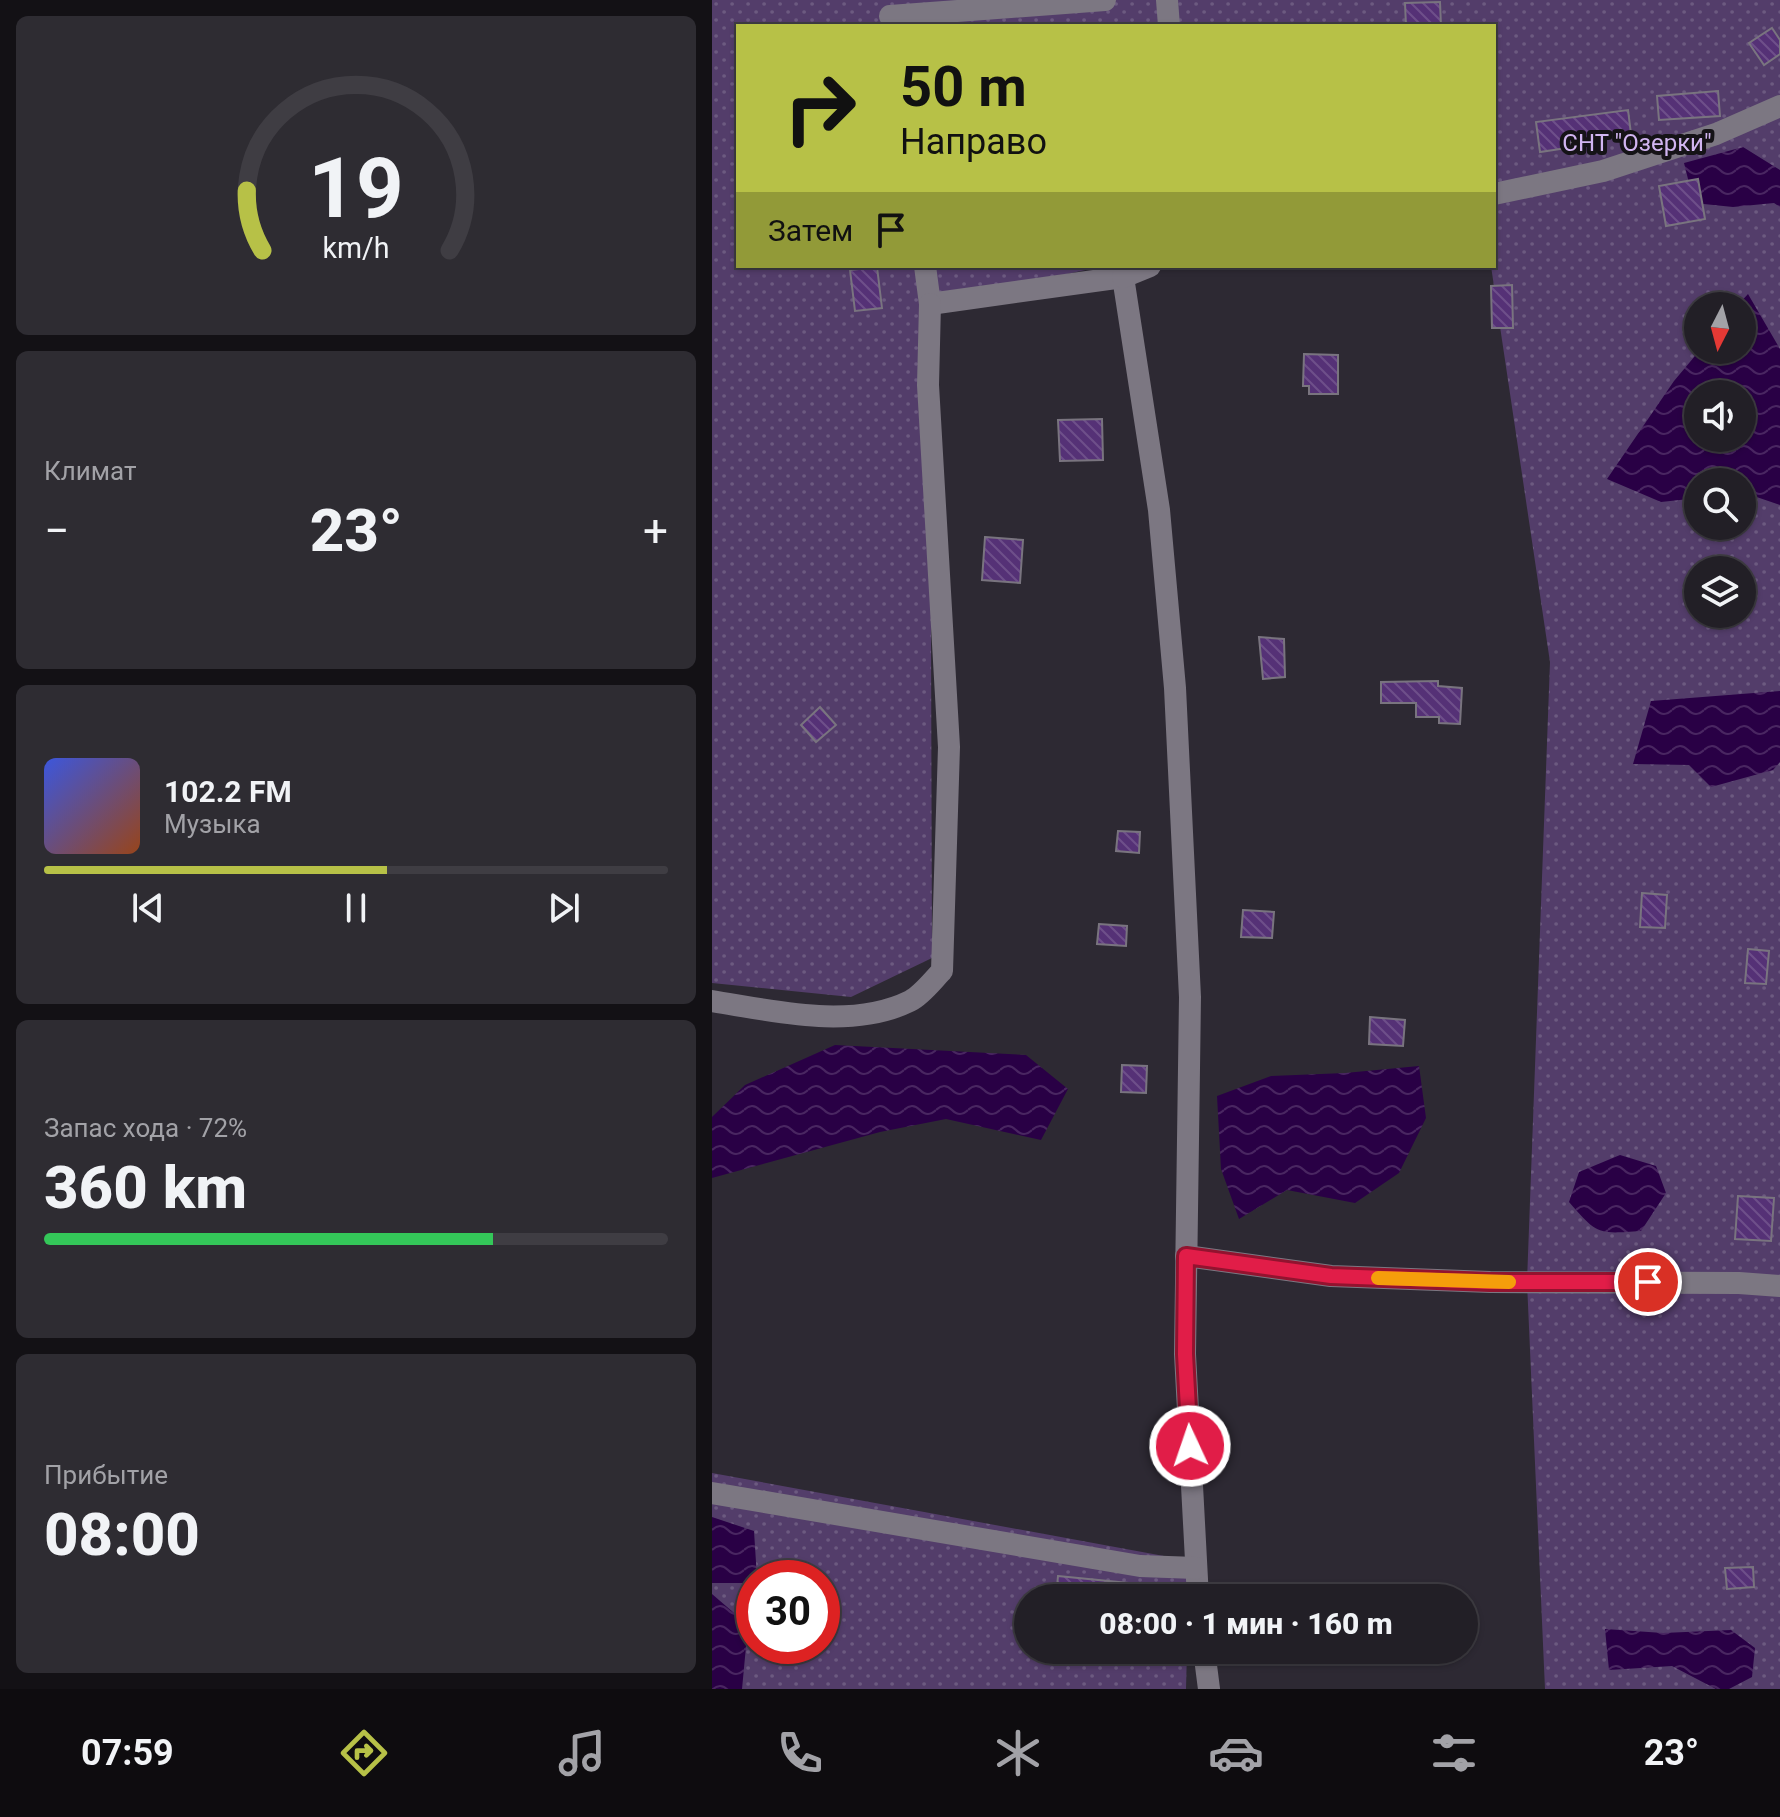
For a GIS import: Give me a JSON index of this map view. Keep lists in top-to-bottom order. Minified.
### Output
{"parks":["СНТ \"Озерки\""],"north":"bottom","page":{"turn":["50 m","Направо"],"then":"Затем","tile":["Климат",["Запас хода · 72%","360 km"],["Прибытие","08:00"]],"heat":["−","23°","+"],"song":["102.2 FM","Музыка"],"limit":"30","trip":"08:00 · 1 мин · 160 m","tabs":["07:59","23°"],"gauge":["19","km/h"]}}
